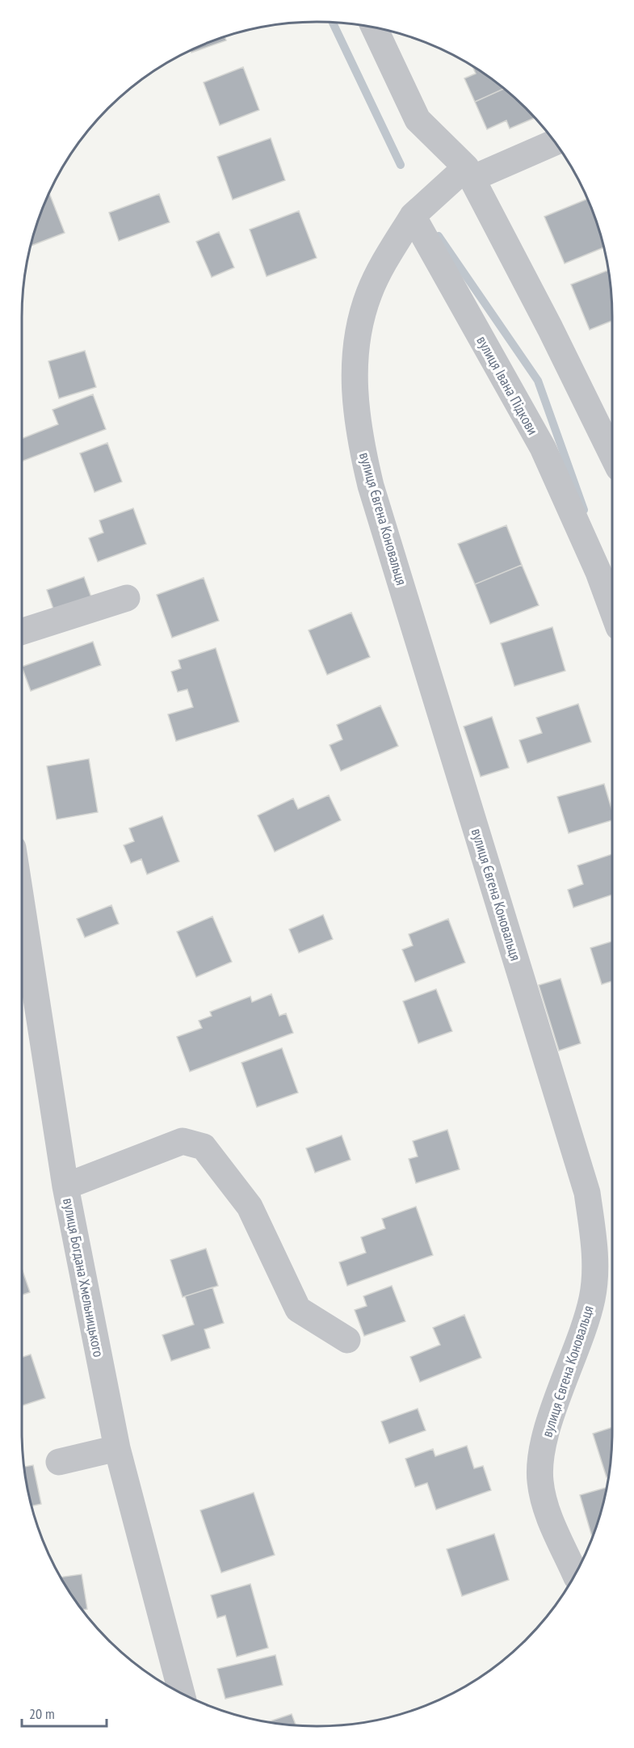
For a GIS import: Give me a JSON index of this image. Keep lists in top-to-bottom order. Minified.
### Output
{"streets":{"street":["вулиця Івана Підкови","вулиця Євгена Коновальця","вулиця Богдана Хмельницького"]},"crossings":[["вулиця Івана Підкови","вулиця Євгена Коновальця"]],"scale_bar":"20 m"}
